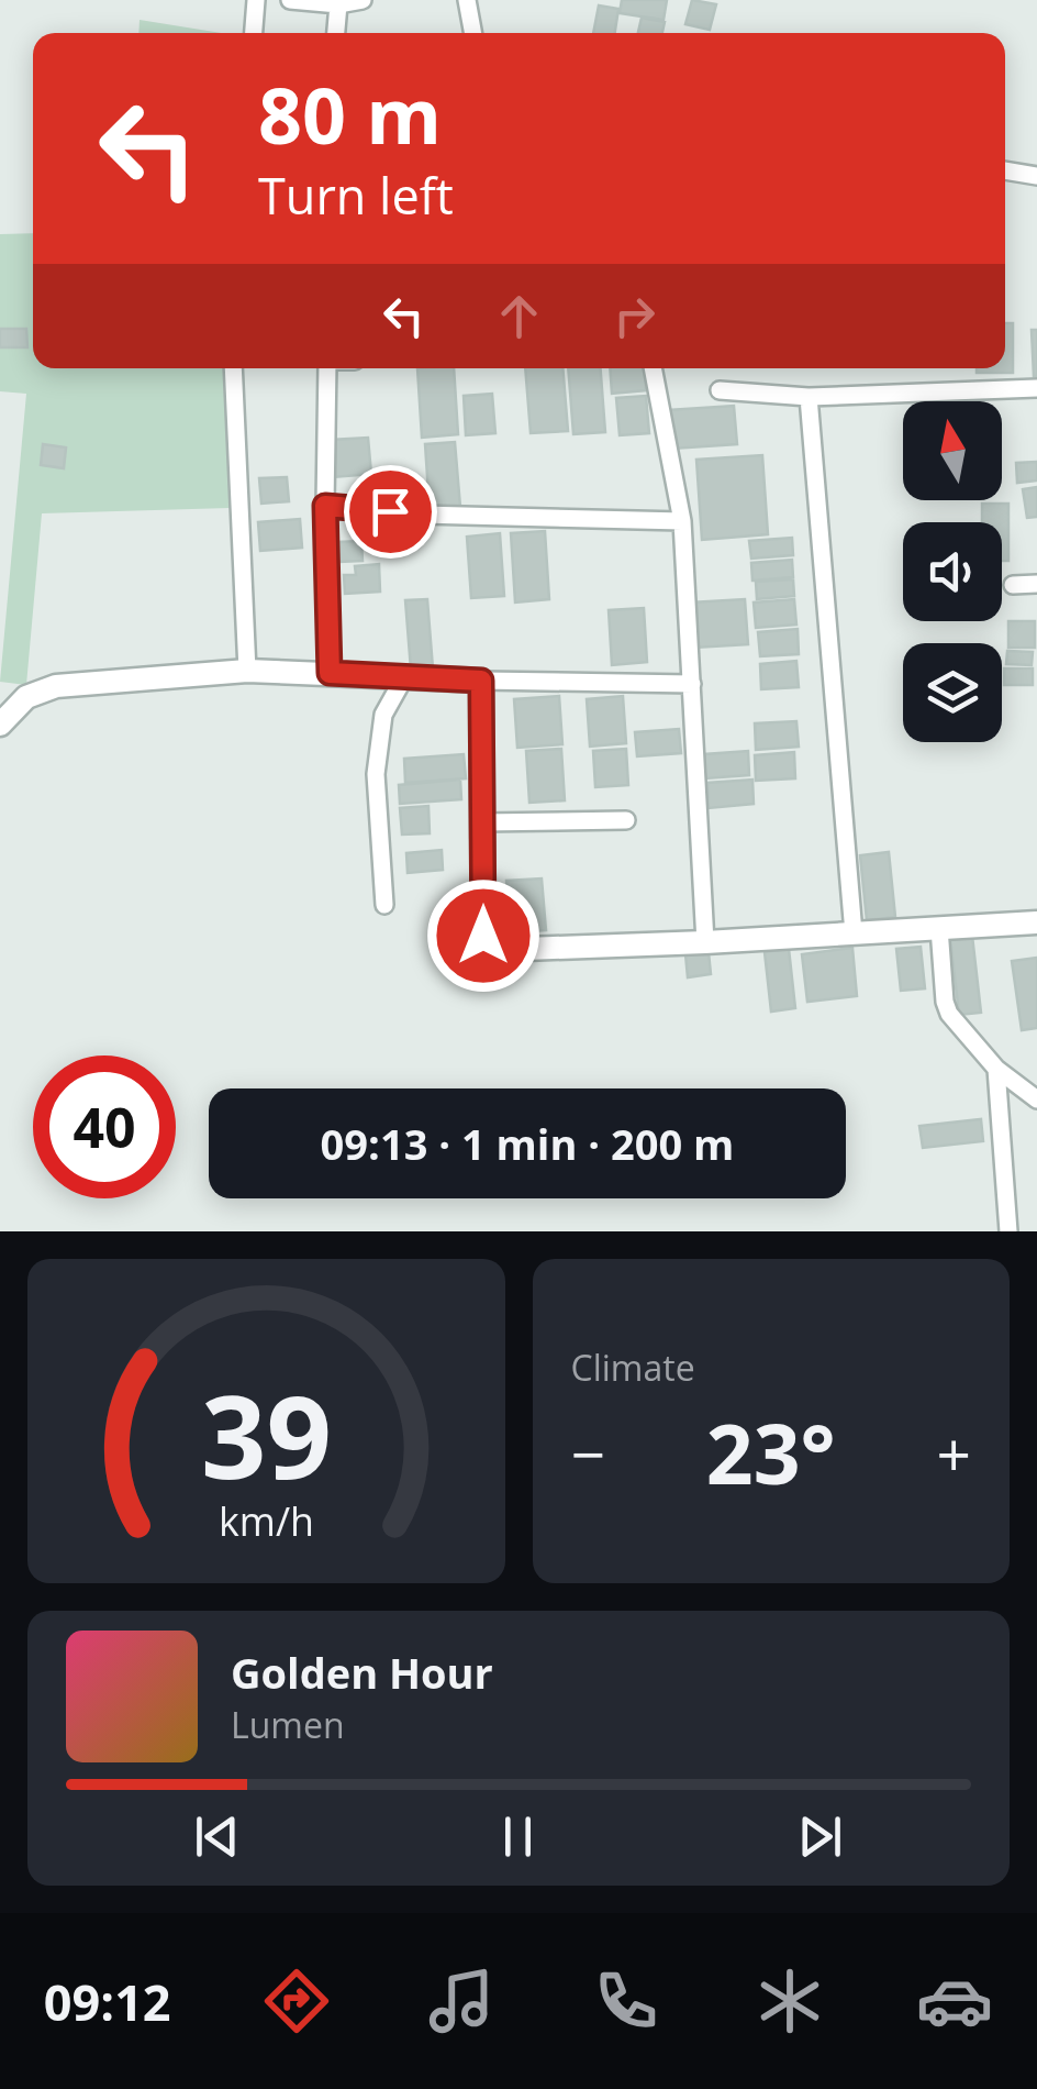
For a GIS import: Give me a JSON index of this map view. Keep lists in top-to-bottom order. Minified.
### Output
{"north":"top","page":{"turn":["80 m","Turn left"],"limit":"40","trip":"09:13 · 1 min · 200 m","tile":"Climate","heat":["−","23°","+"],"song":["Golden Hour","Lumen"],"tabs":"09:12","gauge":["39","km/h"]}}
